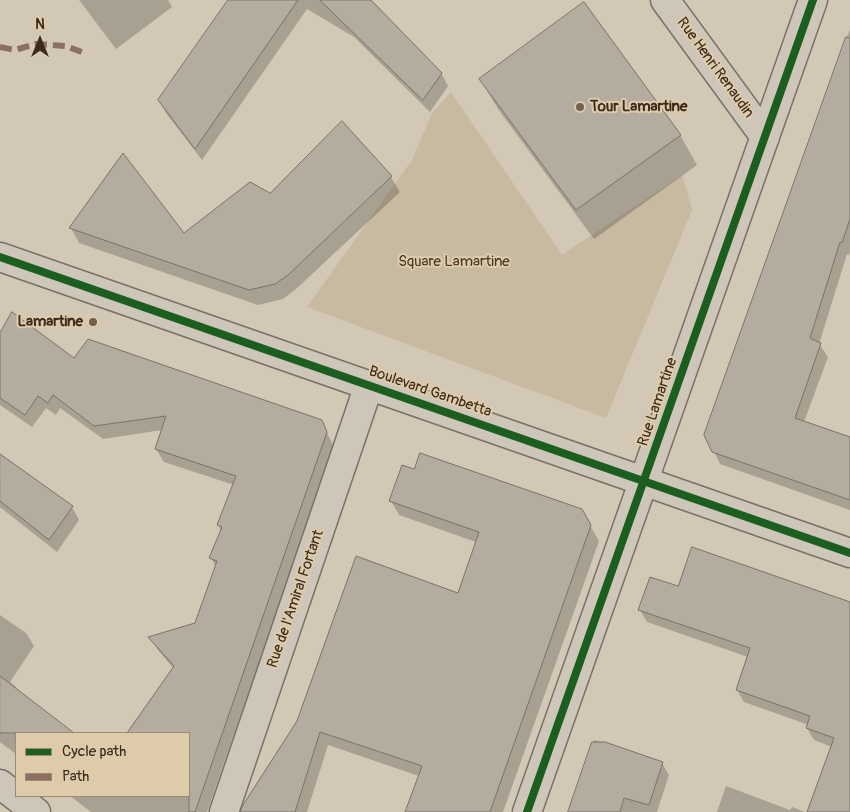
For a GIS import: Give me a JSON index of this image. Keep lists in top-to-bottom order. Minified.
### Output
{"streets":{"street":["Rue Henri Renaudin","Boulevard Gambetta","Rue Lamartine","Rue de l'Amiral Fortant"]},"crossings":[["Rue Henri Renaudin","Rue Lamartine"],["Boulevard Gambetta","Rue Lamartine"],["Boulevard Gambetta","Rue de l'Amiral Fortant"]],"parks":["Square Lamartine"],"places":["Tour Lamartine","Lamartine"],"legend":["Cycle path","Path"],"north":"top"}
